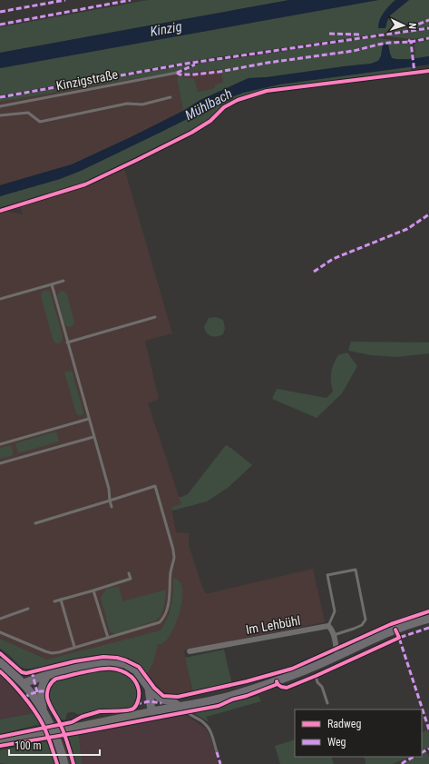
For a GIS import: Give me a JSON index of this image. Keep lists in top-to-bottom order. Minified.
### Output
{"streets":{"street":["Im Lehbühl"],"lane":["Kinzigstraße"]},"water":["Kinzig","Mühlbach"],"legend":["Radweg","Weg"],"scale_bar":"100 m","north":"right"}
